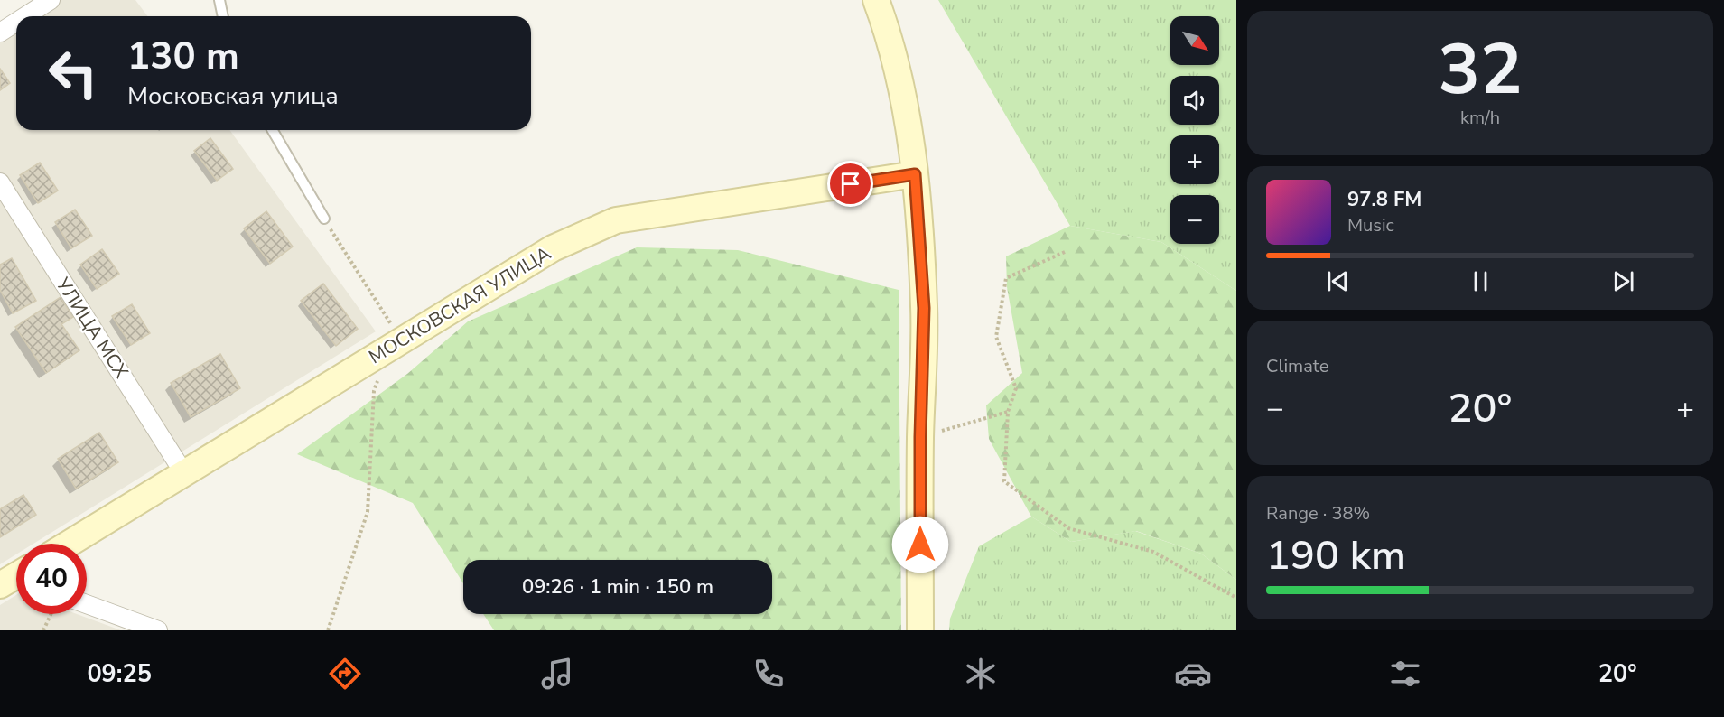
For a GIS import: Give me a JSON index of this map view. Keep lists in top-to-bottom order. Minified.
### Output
{"streets":{"street":["МОСКОВСКАЯ УЛИЦА","УЛИЦА МСХ"]},"crossings":[["МОСКОВСКАЯ УЛИЦА","УЛИЦА МСХ"]],"north":"bottom right","page":{"tile":[["32","km/h"],"Climate",["Range · 38%","190 km"]],"map_buttons":["+","−"],"turn":["130 m","Московская улица"],"song":["97.8 FM","Music"],"heat":["−","20°","+"],"limit":"40","trip":"09:26 · 1 min · 150 m","tabs":["09:25","20°"]}}
